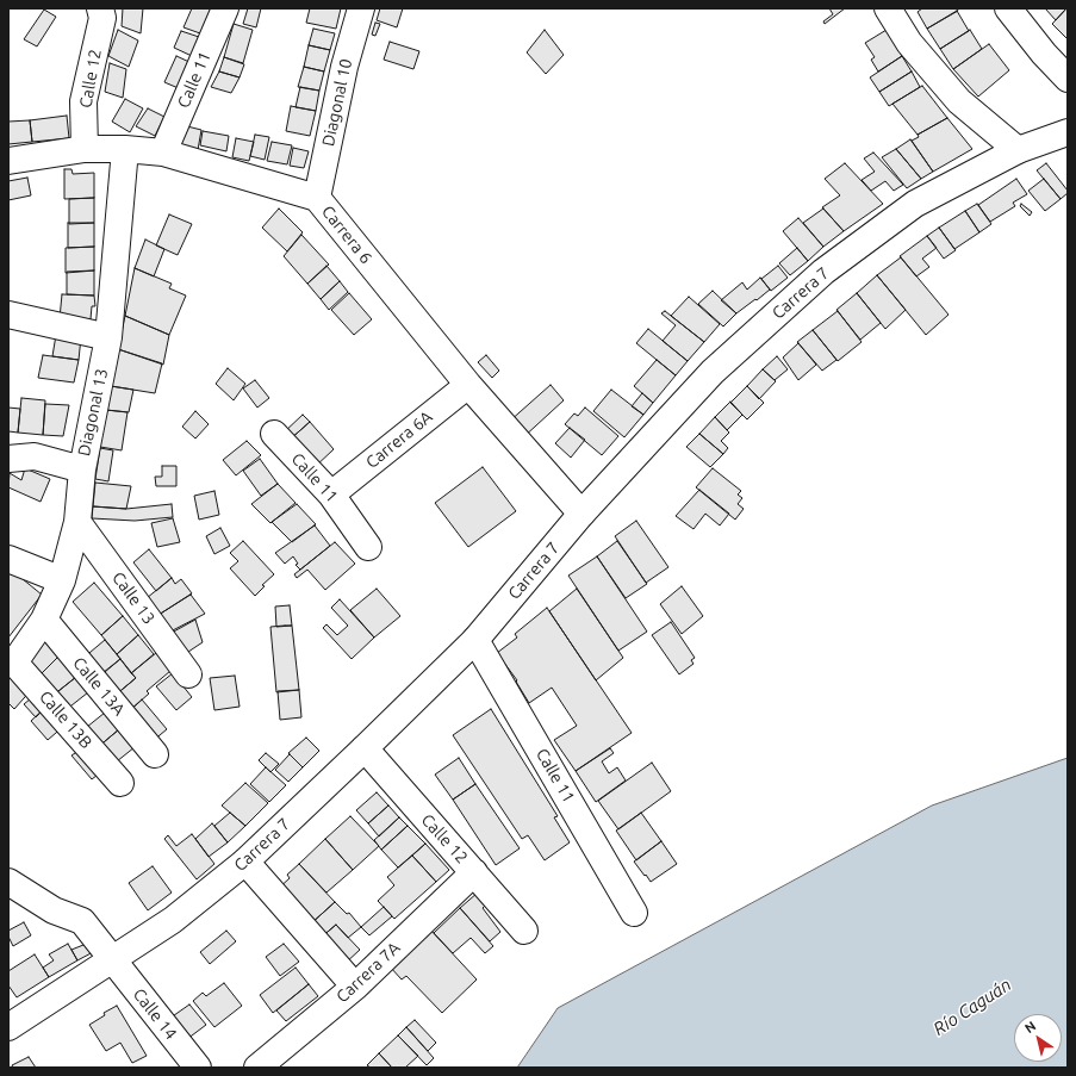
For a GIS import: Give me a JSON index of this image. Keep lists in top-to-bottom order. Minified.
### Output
{"streets":{"street":["Calle 12","Calle 11","Diagonal 10","Carrera 6","Carrera 7","Diagonal 13","Carrera 6A","Calle 13","Calle 13A","Calle 13B","Carrera 7A","Calle 14"]},"crossings":[["Calle 12","Carrera 6"],["Calle 12","Carrera 7"],["Calle 12","Carrera 7A"],["Calle 11","Carrera 6"],["Calle 11","Carrera 7"],["Calle 11","Carrera 6A"],["Diagonal 10","Carrera 6"],["Carrera 6","Carrera 7"],["Carrera 6","Diagonal 13"],["Carrera 6","Carrera 6A"],["Carrera 7","Calle 14"],["Diagonal 13","Calle 13"],["Diagonal 13","Calle 13A"],["Diagonal 13","Calle 13B"]],"water":["Río Caguán"],"north":"top left"}
